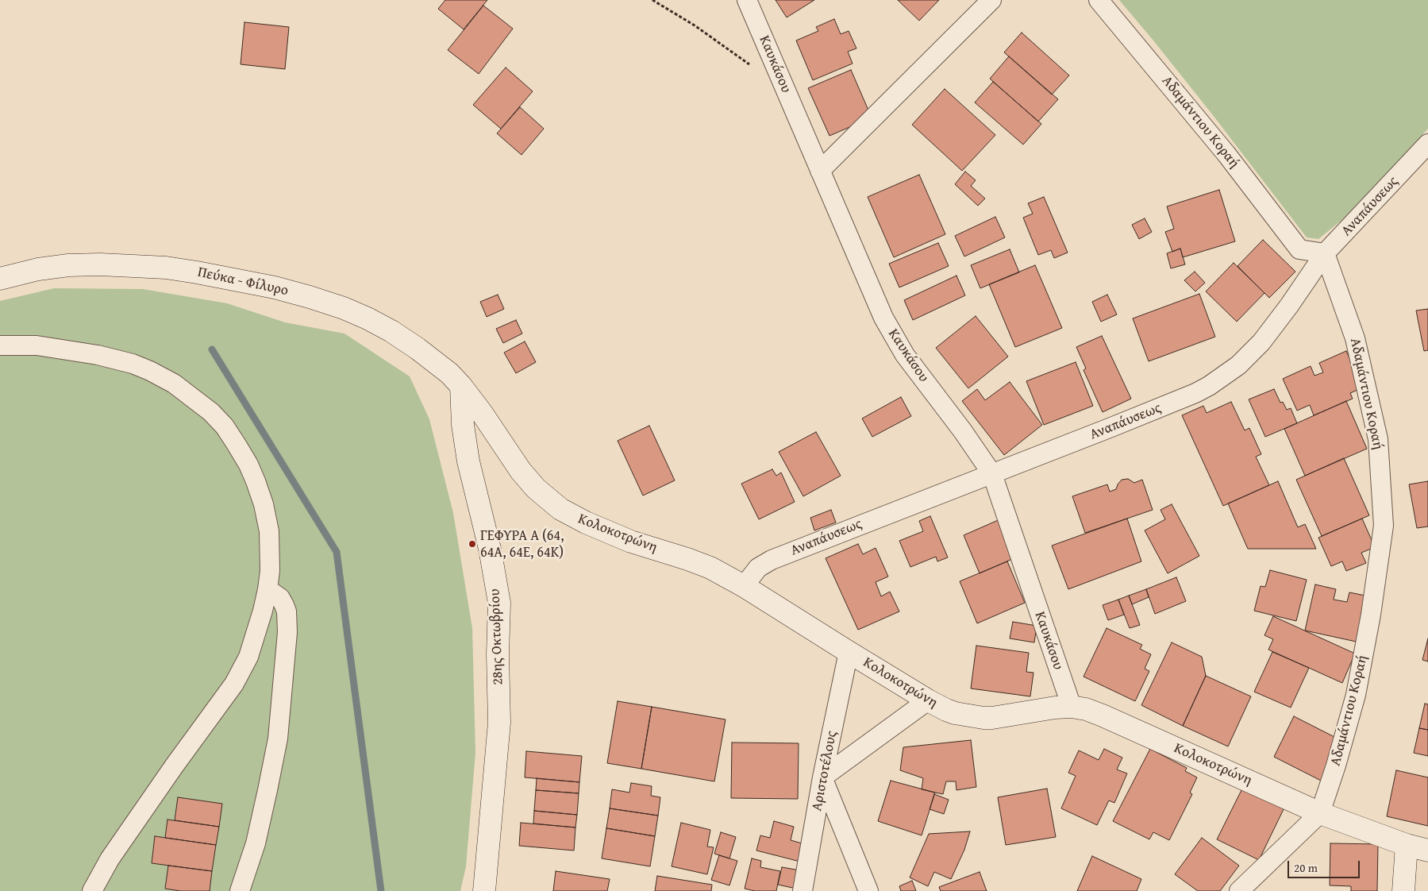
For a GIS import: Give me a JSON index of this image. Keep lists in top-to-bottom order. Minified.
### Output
{"streets":{"street":["Καυκάσου","Αδαμάντιου Κοραή","Αναπάυσεως","Πεύκα - Φίλυρο","Κολοκοτρώνη","28ης Οκτωβρίου","Αριστοτέλους"]},"crossings":[["Καυκάσου","Αναπάυσεως"],["Καυκάσου","Κολοκοτρώνη"],["Αδαμάντιου Κοραή","Αναπάυσεως"],["Αδαμάντιου Κοραή","Κολοκοτρώνη"],["Αναπάυσεως","Κολοκοτρώνη"],["Πεύκα - Φίλυρο","Κολοκοτρώνη"],["Πεύκα - Φίλυρο","28ης Οκτωβρίου"],["Κολοκοτρώνη","28ης Οκτωβρίου"],["Κολοκοτρώνη","Αριστοτέλους"]],"places":["ΓΕΦΥΡΑ A (64, 64Α, 64Ε, 64Κ)"],"scale_bar":"20 m"}
